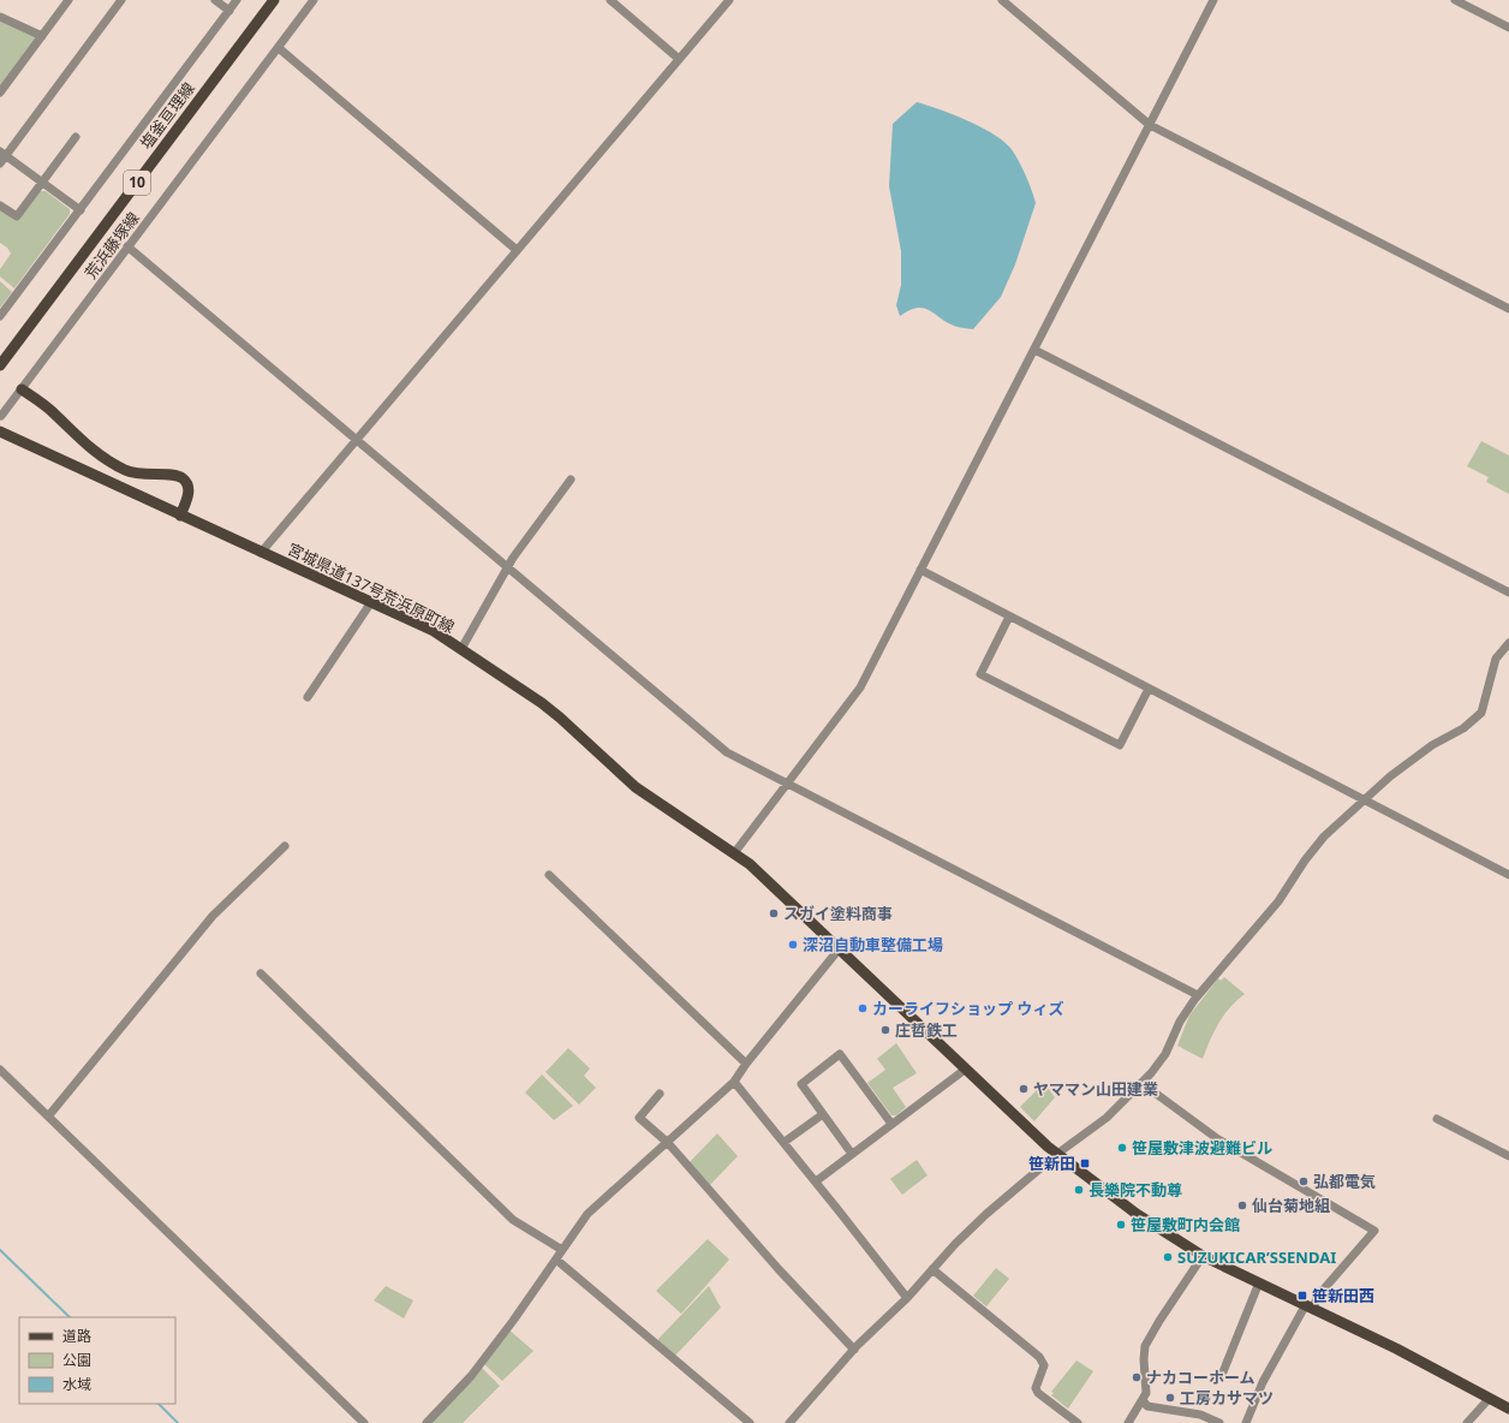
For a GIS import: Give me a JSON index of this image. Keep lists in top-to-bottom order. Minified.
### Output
{"streets":{"main road":["塩釜亘理線","10","宮城県道137号荒浜原町線"],"street":["荒浜藤塚線"]},"places":{"other":["スガイ塗料商事","深沼自動車整備工場","カーライフショップ ウィズ","庄哲鉄工","ヤママン山田建業","笹屋敷津波避難ビル","弘都電気","長樂院不動尊","仙台菊地組","笹屋敷町内会館","SUZUKICAR’SSENDAI","ナカコーホーム","工房カサマツ"],"transit":["笹新田","笹新田西"]},"legend":["道路","公園","水域"]}
